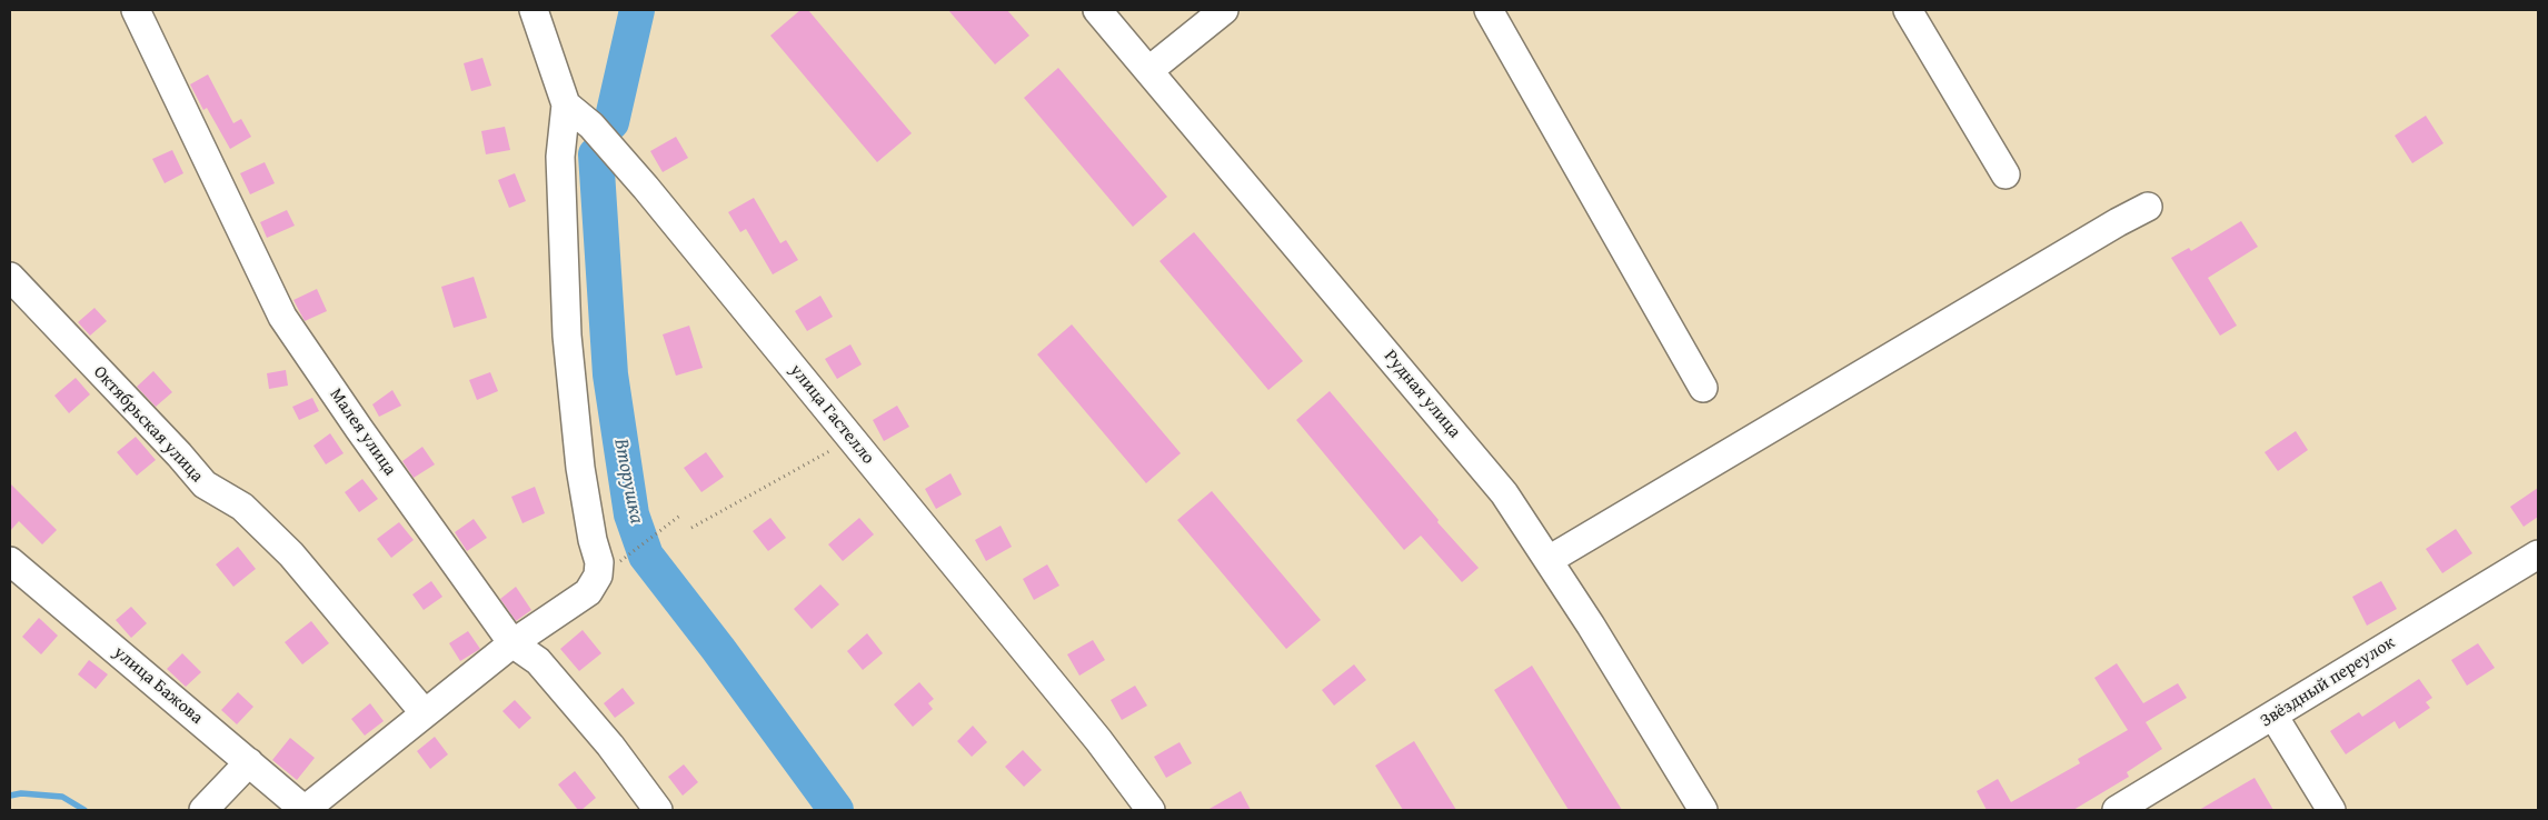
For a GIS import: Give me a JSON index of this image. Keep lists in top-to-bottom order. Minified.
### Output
{"streets":{"street":["Рудная улица","улица Гастелло","Октябрьская улица","Малея улица","Звёздный переулок","улица Бажова"]},"water":["Вторушка"]}
